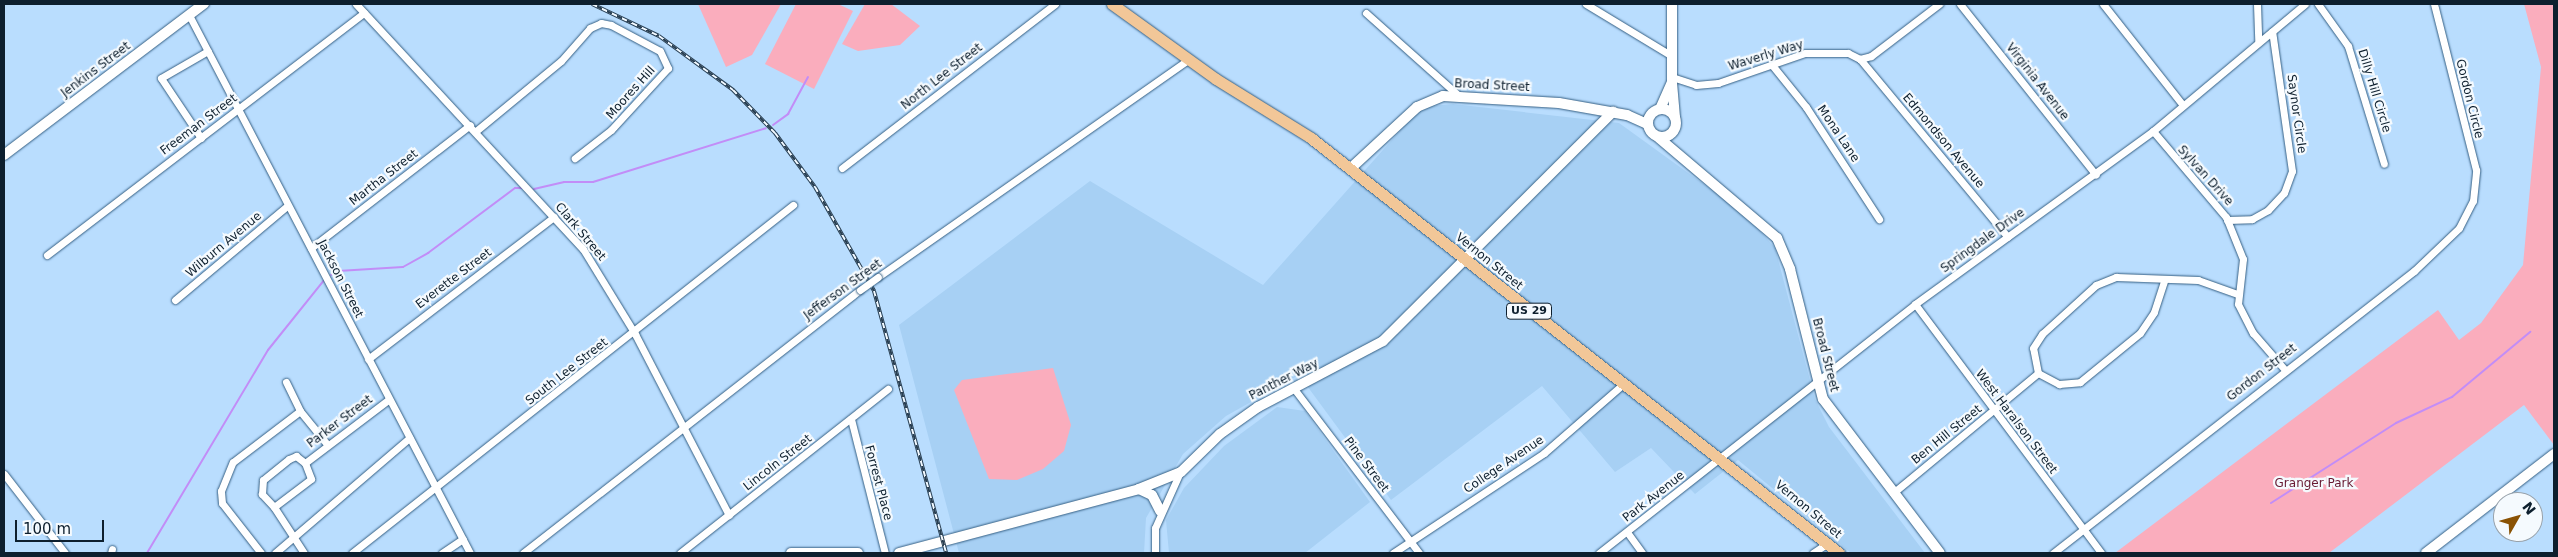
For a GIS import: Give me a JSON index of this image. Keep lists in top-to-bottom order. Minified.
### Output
{"streets":{"main road":["Vernon Street","US 29"],"street":["Waverly Way","Jenkins Street","North Lee Street","Virginia Avenue","Broad Street","Dilly Hill Circle","Moores Hill","Gordon Circle","Saynor Circle","Freeman Street","Mona Lane","Edmondson Avenue","Sylvan Drive","Martha Street","Clark Street","Springdale Drive","Wilburn Avenue","Jackson Street","Everette Street","Jefferson Street","South Lee Street","Gordon Street","Panther Way","Parker Street","West Haralson Street","Ben Hill Street","Lincoln Street","Pine Street","College Avenue","Forrest Place","Park Avenue"]},"crossings":[["Waverly Way","Mona Lane"],["Waverly Way","Edmondson Avenue"],["Jenkins Street","Jackson Street"],["Virginia Avenue","Springdale Drive"],["Broad Street","Springdale Drive"],["Broad Street","Vernon Street"],["Broad Street","Panther Way"],["Broad Street","Ben Hill Street"],["Moores Hill","Clark Street"],["Gordon Circle","Gordon Street"],["Saynor Circle","Sylvan Drive"],["Freeman Street","Clark Street"],["Freeman Street","Jackson Street"],["Edmondson Avenue","Springdale Drive"],["Sylvan Drive","Springdale Drive"],["Martha Street","Clark Street"],["Martha Street","Jackson Street"],["Clark Street","Everette Street"],["Clark Street","Jefferson Street"],["Clark Street","South Lee Street"],["Clark Street","Lincoln Street"],["Springdale Drive","Vernon Street"],["Springdale Drive","West Haralson Street"],["Springdale Drive","Park Avenue"],["Wilburn Avenue","Jackson Street"],["Vernon Street","Jefferson Street"],["Vernon Street","Panther Way"],["Vernon Street","College Avenue"],["Vernon Street","Park Avenue"],["Jackson Street","Everette Street"],["Jackson Street","South Lee Street"],["Jackson Street","Parker Street"],["Gordon Street","West Haralson Street"],["Panther Way","Pine Street"],["West Haralson Street","Ben Hill Street"],["Lincoln Street","Forrest Place"],["Pine Street","College Avenue"]],"parks":["Granger Park"],"scale_bar":"100 m","north":"top right"}
